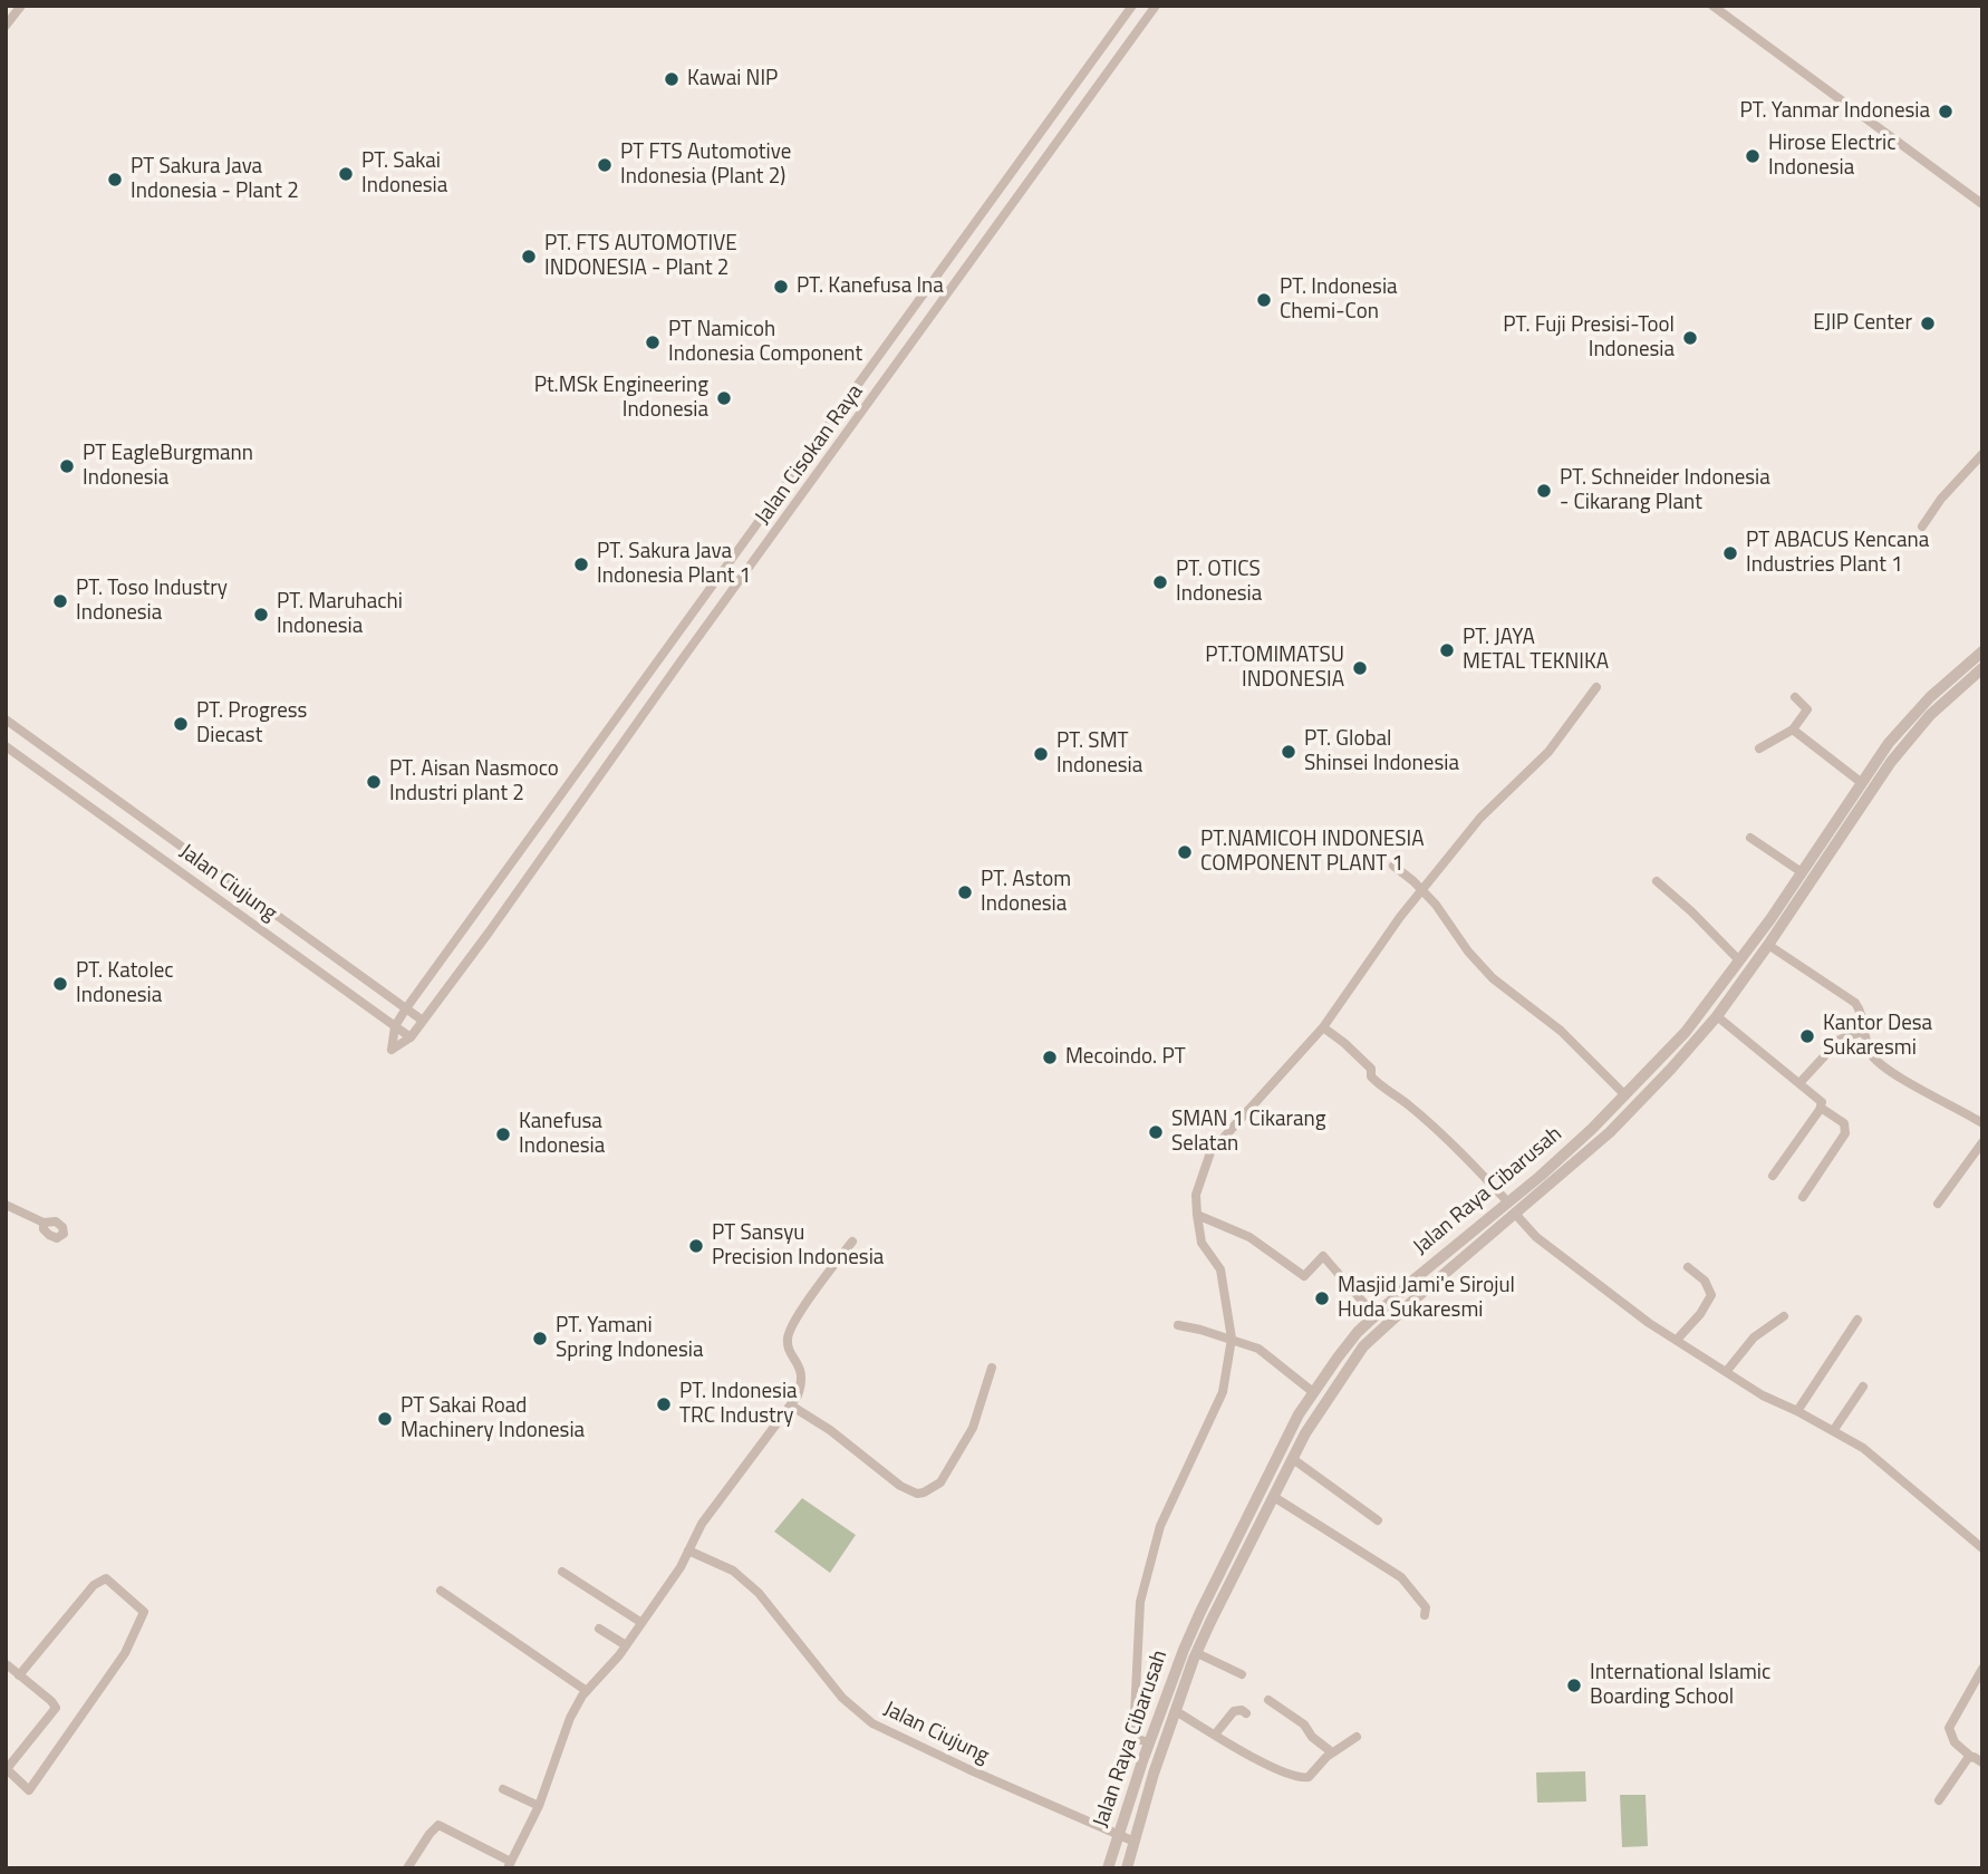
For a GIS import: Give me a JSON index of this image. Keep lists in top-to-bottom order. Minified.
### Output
{"streets":{"street":["Jalan Cisokan Raya","Jalan Ciujung","Jalan Raya Cibarusah"]},"crossings":[["Jalan Cisokan Raya","Jalan Ciujung"],["Jalan Ciujung","Jalan Raya Cibarusah"]],"places":["Kawai NIP","PT. Yanmar Indonesia","Hirose Electric Indonesia","PT FTS Automotive Indonesia (Plant 2)","PT. Sakai Indonesia","PT Sakura Java Indonesia - Plant 2","PT. FTS AUTOMOTIVE INDONESIA - Plant 2","PT. Kanefusa Ina","PT. Indonesia Chemi-Con","EJIP Center","PT. Fuji Presisi-Tool Indonesia","PT Namicoh Indonesia Component","Pt.MSk Engineering Indonesia","PT EagleBurgmann Indonesia","PT. Schneider Indonesia - Cikarang Plant","PT ABACUS Kencana Industries Plant 1","PT. Sakura Java Indonesia Plant 1","PT. OTICS Indonesia","PT. Toso Industry Indonesia","PT. Maruhachi Indonesia","PT. JAYA METAL TEKNIKA","PT.TOMIMATSU INDONESIA","PT. Progress Diecast","PT. Global Shinsei Indonesia","PT. SMT Indonesia","PT. Aisan Nasmoco Industri plant 2","PT.NAMICOH INDONESIA COMPONENT PLANT 1","PT. Astom Indonesia","PT. Katolec Indonesia","Kantor Desa Sukaresmi","Mecoindo. PT","SMAN 1 Cikarang Selatan","Kanefusa Indonesia","PT Sansyu Precision Indonesia","Masjid Jami'e Sirojul Huda Sukaresmi","PT. Yamani Spring Indonesia","PT. Indonesia TRC Industry","PT Sakai Road Machinery Indonesia","International Islamic Boarding School"]}
